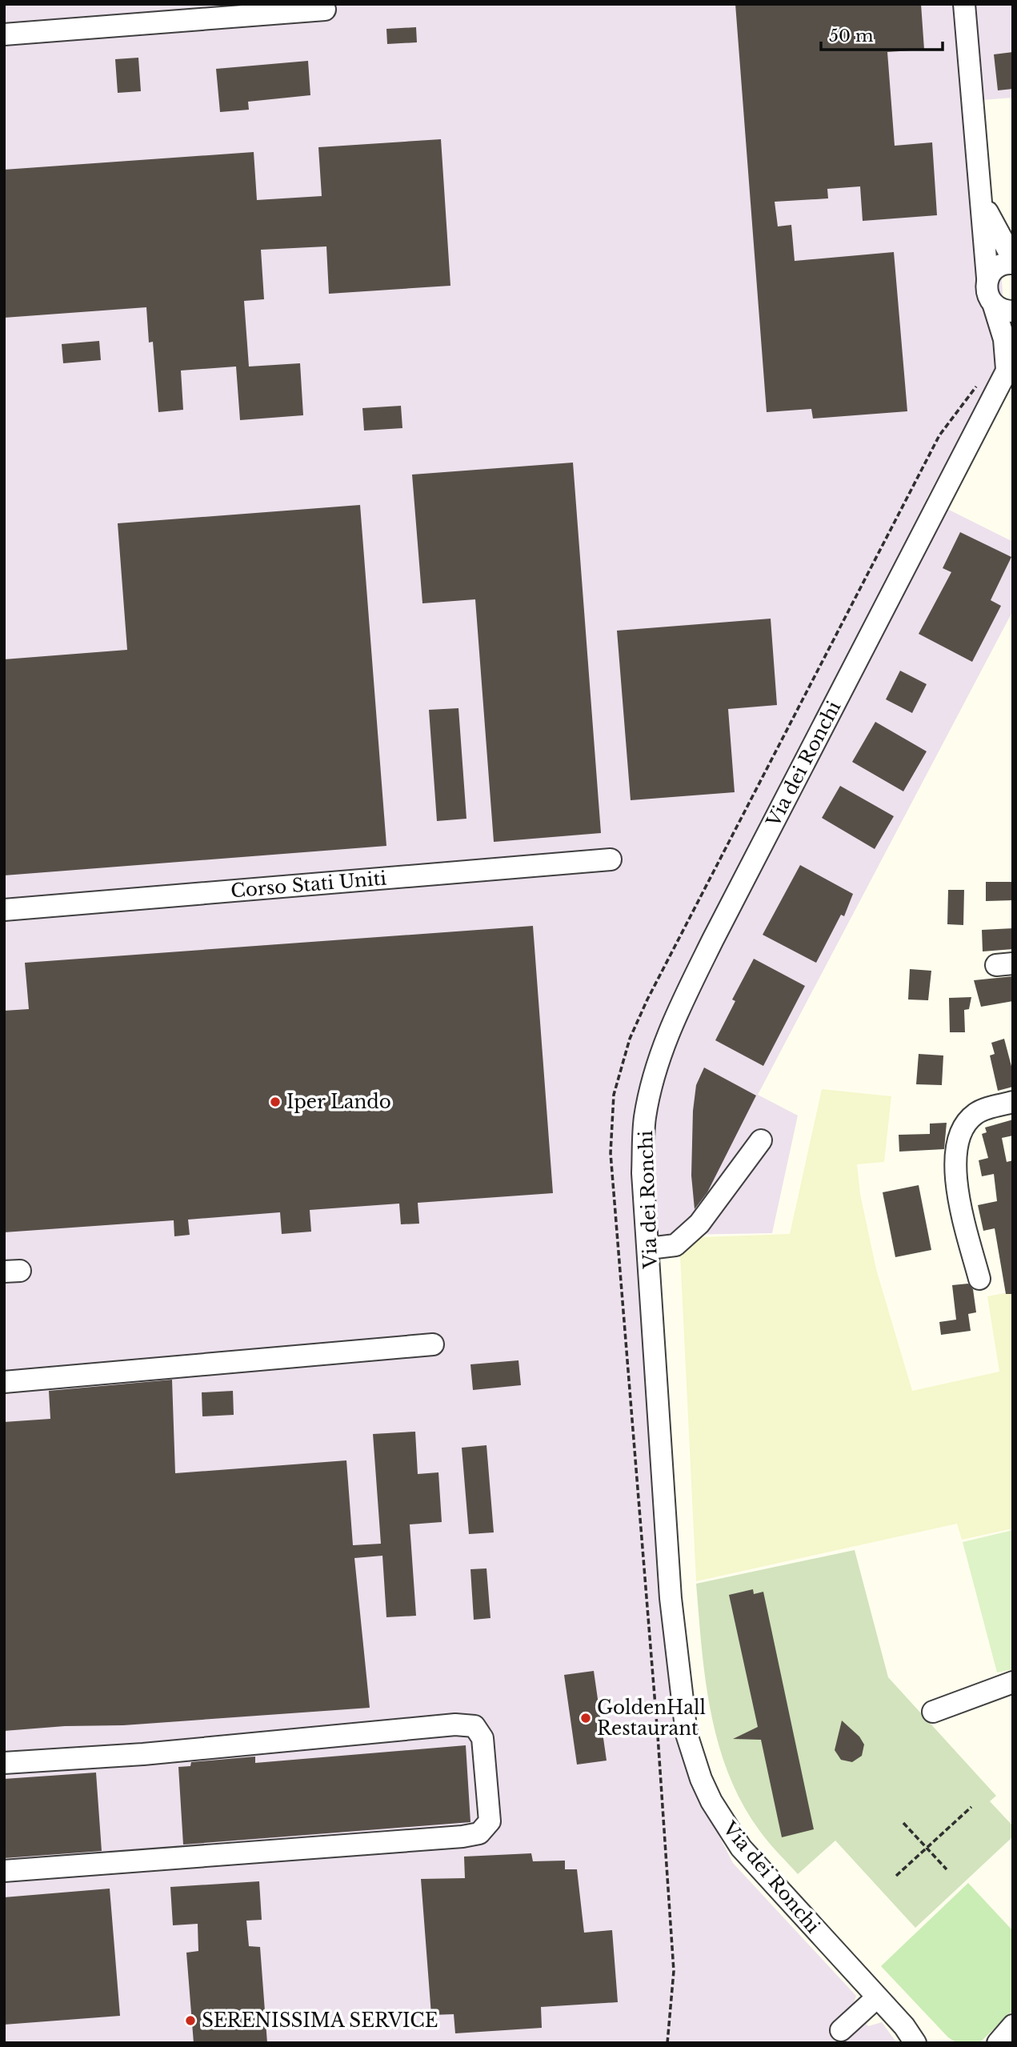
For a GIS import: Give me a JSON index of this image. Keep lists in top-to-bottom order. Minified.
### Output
{"streets":{"street":["Via dei Ronchi","Corso Stati Uniti"]},"places":["Iper Lando","GoldenHall Restaurant","SERENISSIMA SERVICE"],"scale_bar":"50 m"}
